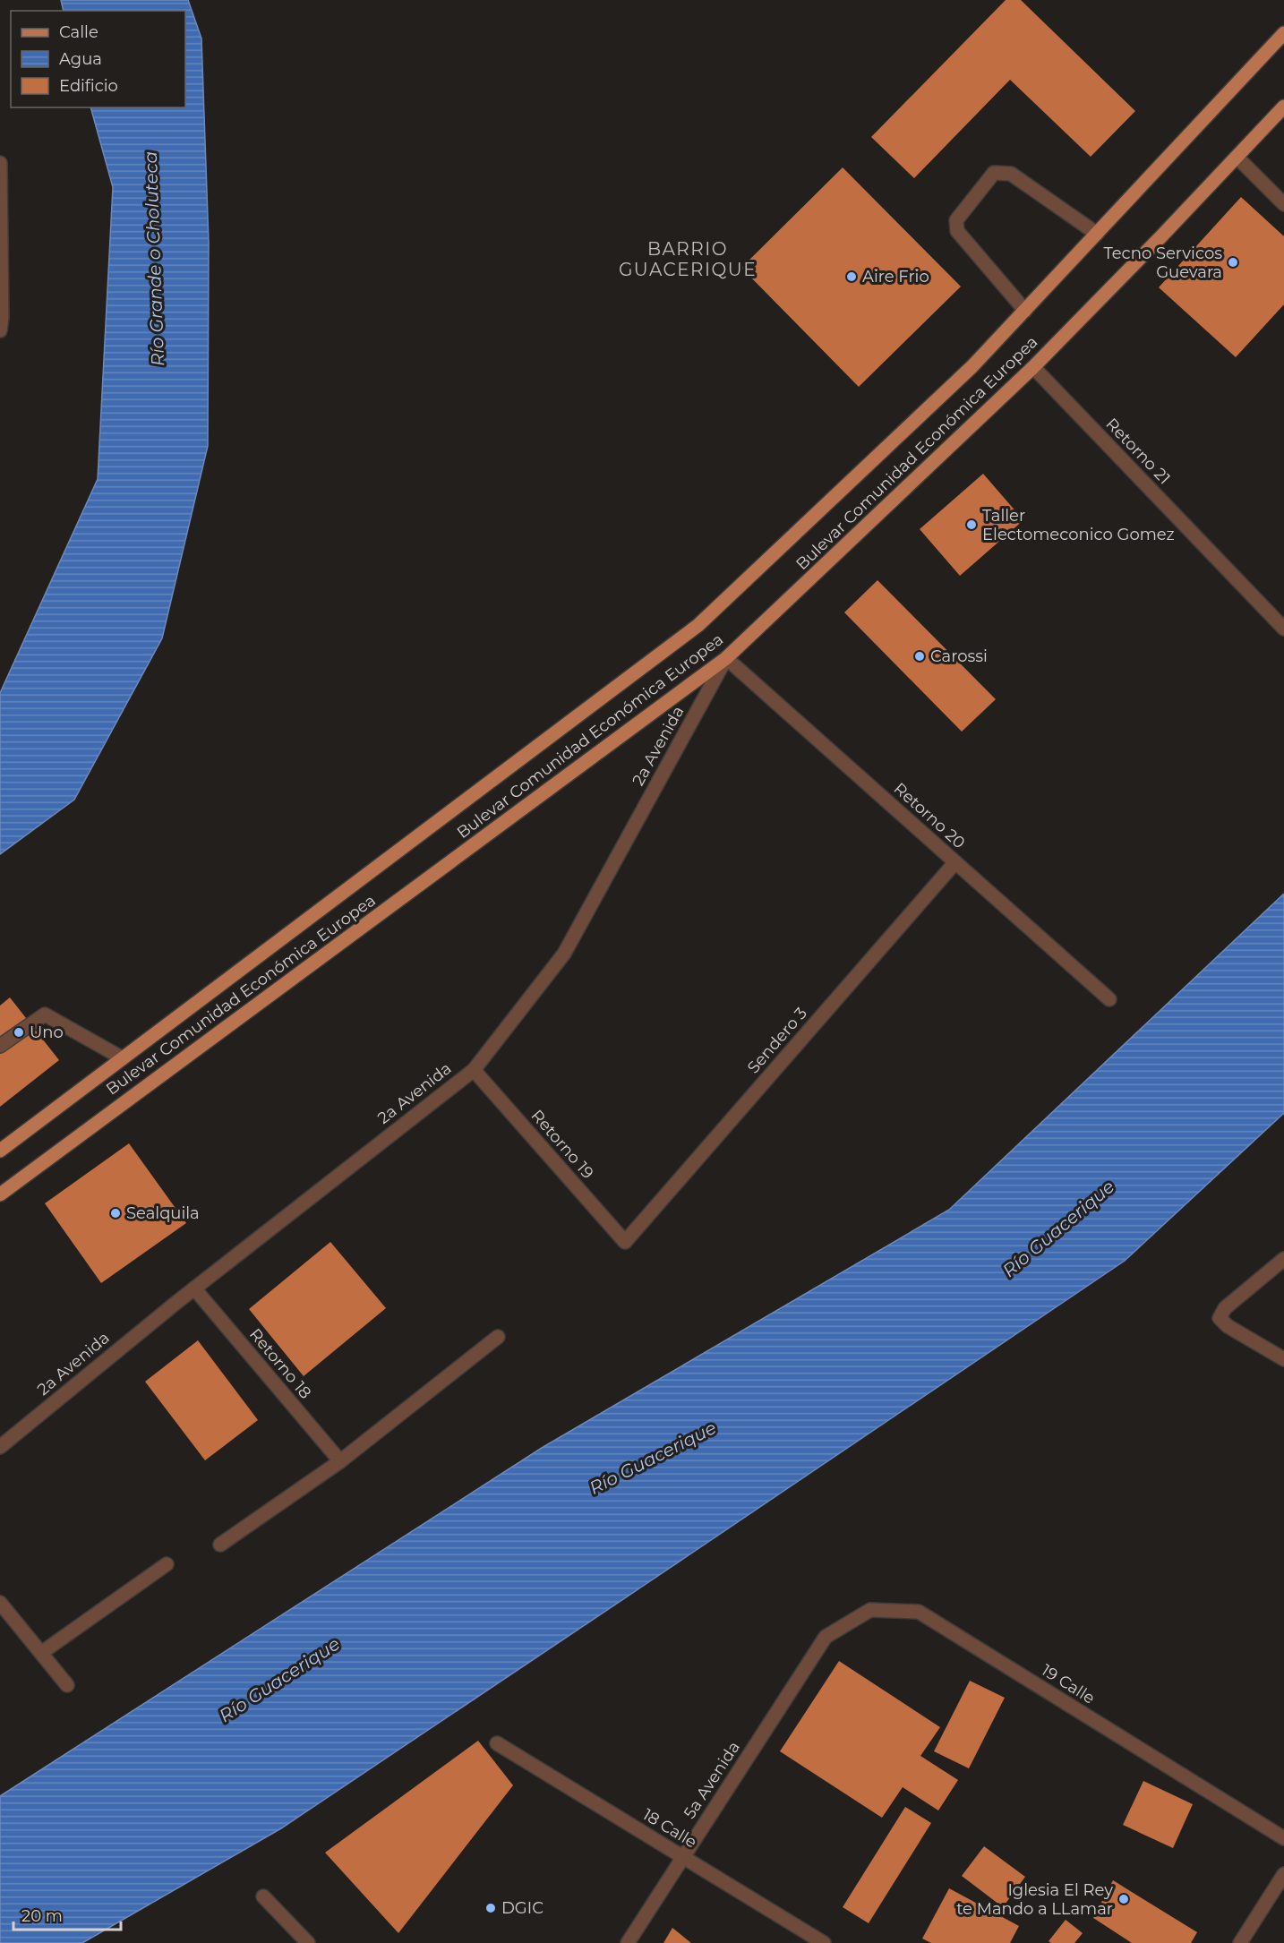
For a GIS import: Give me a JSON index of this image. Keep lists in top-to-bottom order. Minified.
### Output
{"streets":{"main road":["Bulevar Comunidad Económica Europea"],"street":["Retorno 21","2a Avenida","Retorno 20","Sendero 3","Retorno 19","Retorno 18","19 Calle","5a Avenida","18 Calle"]},"crossings":[["Retorno 21","Bulevar Comunidad Económica Europea"],["Bulevar Comunidad Económica Europea","2a Avenida"],["Bulevar Comunidad Económica Europea","Retorno 20"],["2a Avenida","Retorno 20"],["2a Avenida","Retorno 19"],["2a Avenida","Retorno 18"],["Retorno 20","Sendero 3"],["Sendero 3","Retorno 19"],["19 Calle","5a Avenida"],["5a Avenida","18 Calle"]],"districts":["BARRIO GUACERIQUE"],"water":["Río Grande o Choluteca","Río Guacerique"],"places":["Tecno Servicos Guevara","Aire Frio","Taller Electomeconico Gomez","Carossi","Uno","Sealquila","Iglesia El Rey te Mando a LLamar","DGIC"],"legend":["Calle","Agua","Edificio"],"scale_bar":"20 m"}
